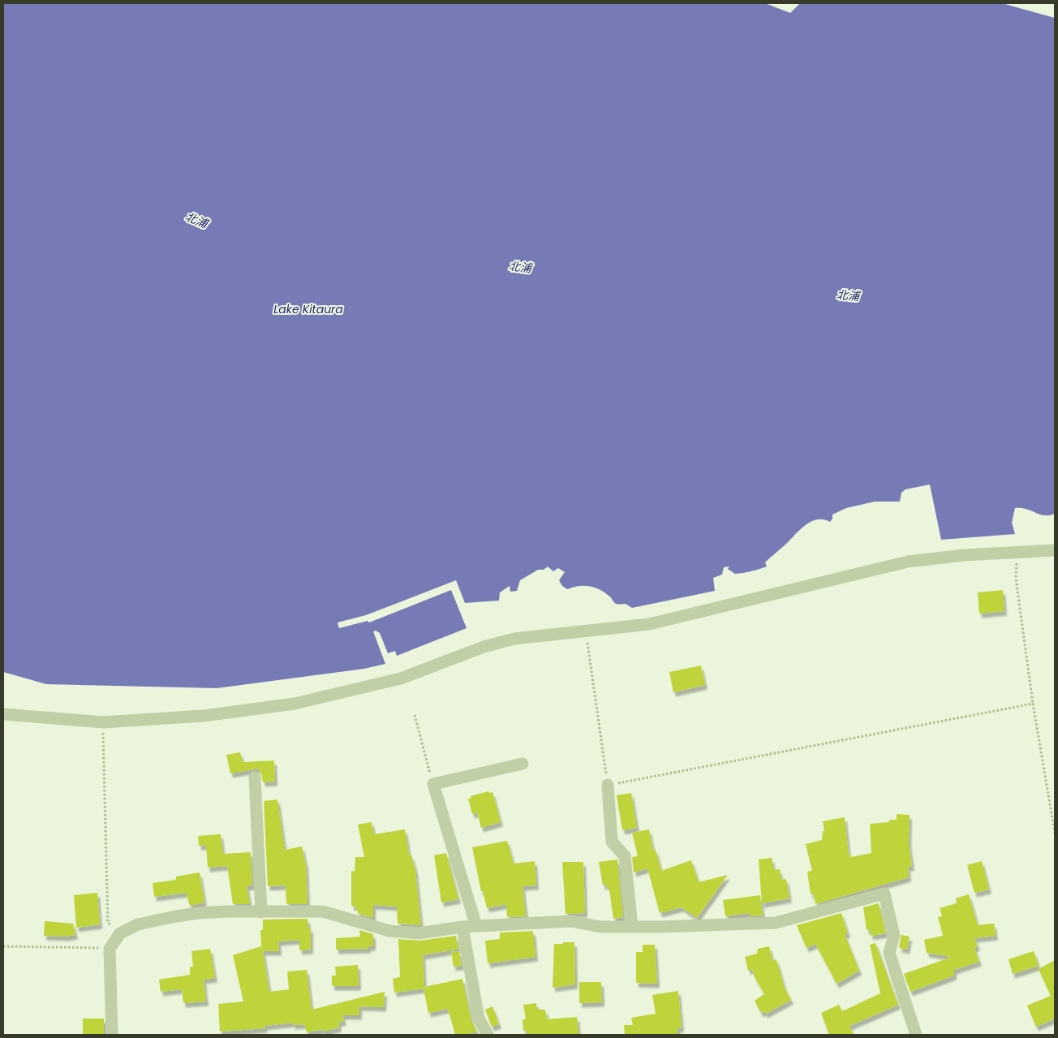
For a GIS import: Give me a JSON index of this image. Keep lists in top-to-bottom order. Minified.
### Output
{"water":["北浦","Lake Kitaura"]}
